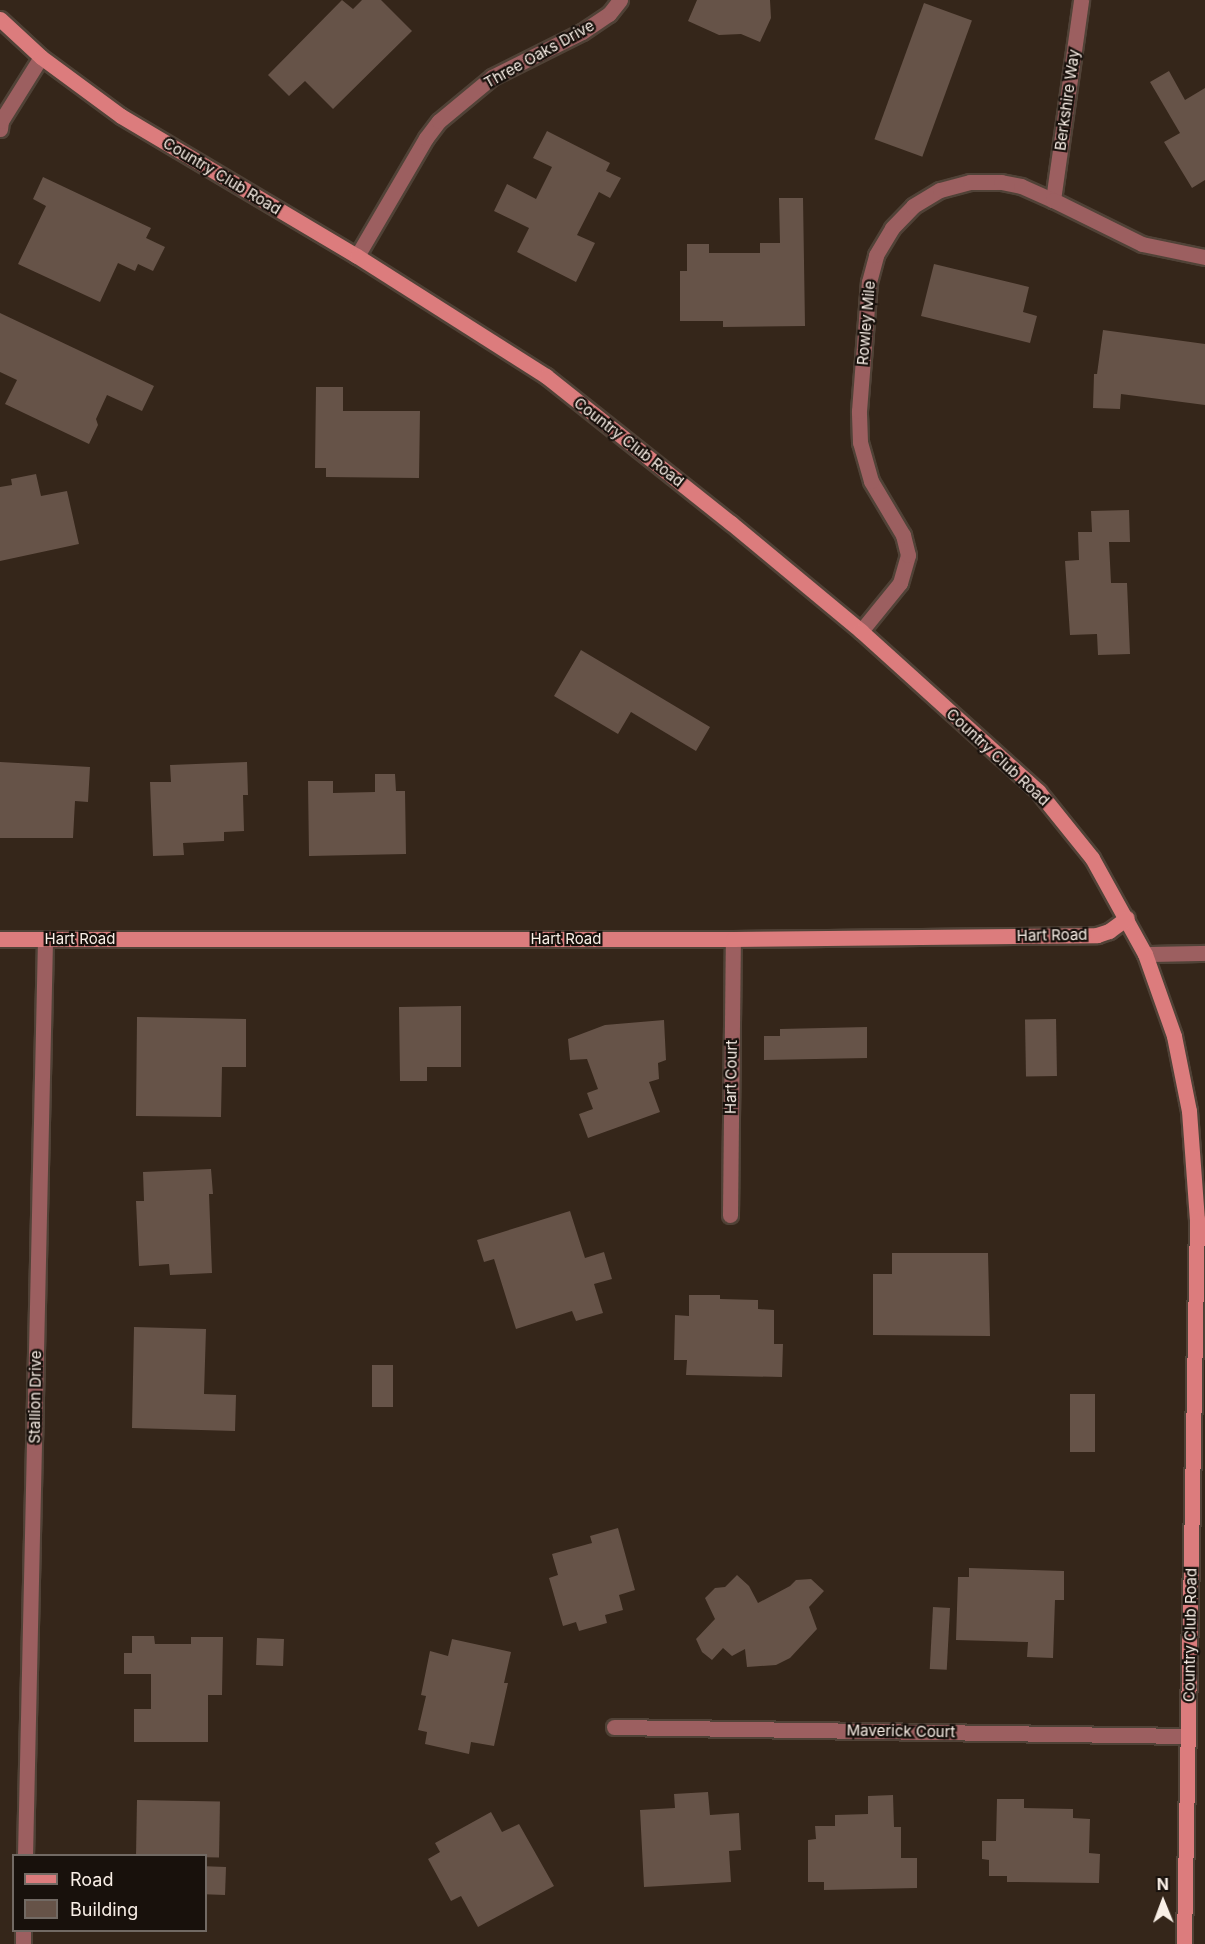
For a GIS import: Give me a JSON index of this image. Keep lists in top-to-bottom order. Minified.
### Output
{"streets":{"main road":["Country Club Road","Hart Road"],"street":["Three Oaks Drive","Berkshire Way","Rowley Mile","Hart Court","Stallion Drive","Maverick Court"]},"crossings":[["Three Oaks Drive","Country Club Road"],["Berkshire Way","Rowley Mile"],["Country Club Road","Rowley Mile"],["Country Club Road","Hart Road"],["Country Club Road","Maverick Court"],["Hart Road","Hart Court"],["Hart Road","Stallion Drive"]],"legend":["Road","Building"],"north":"top"}
